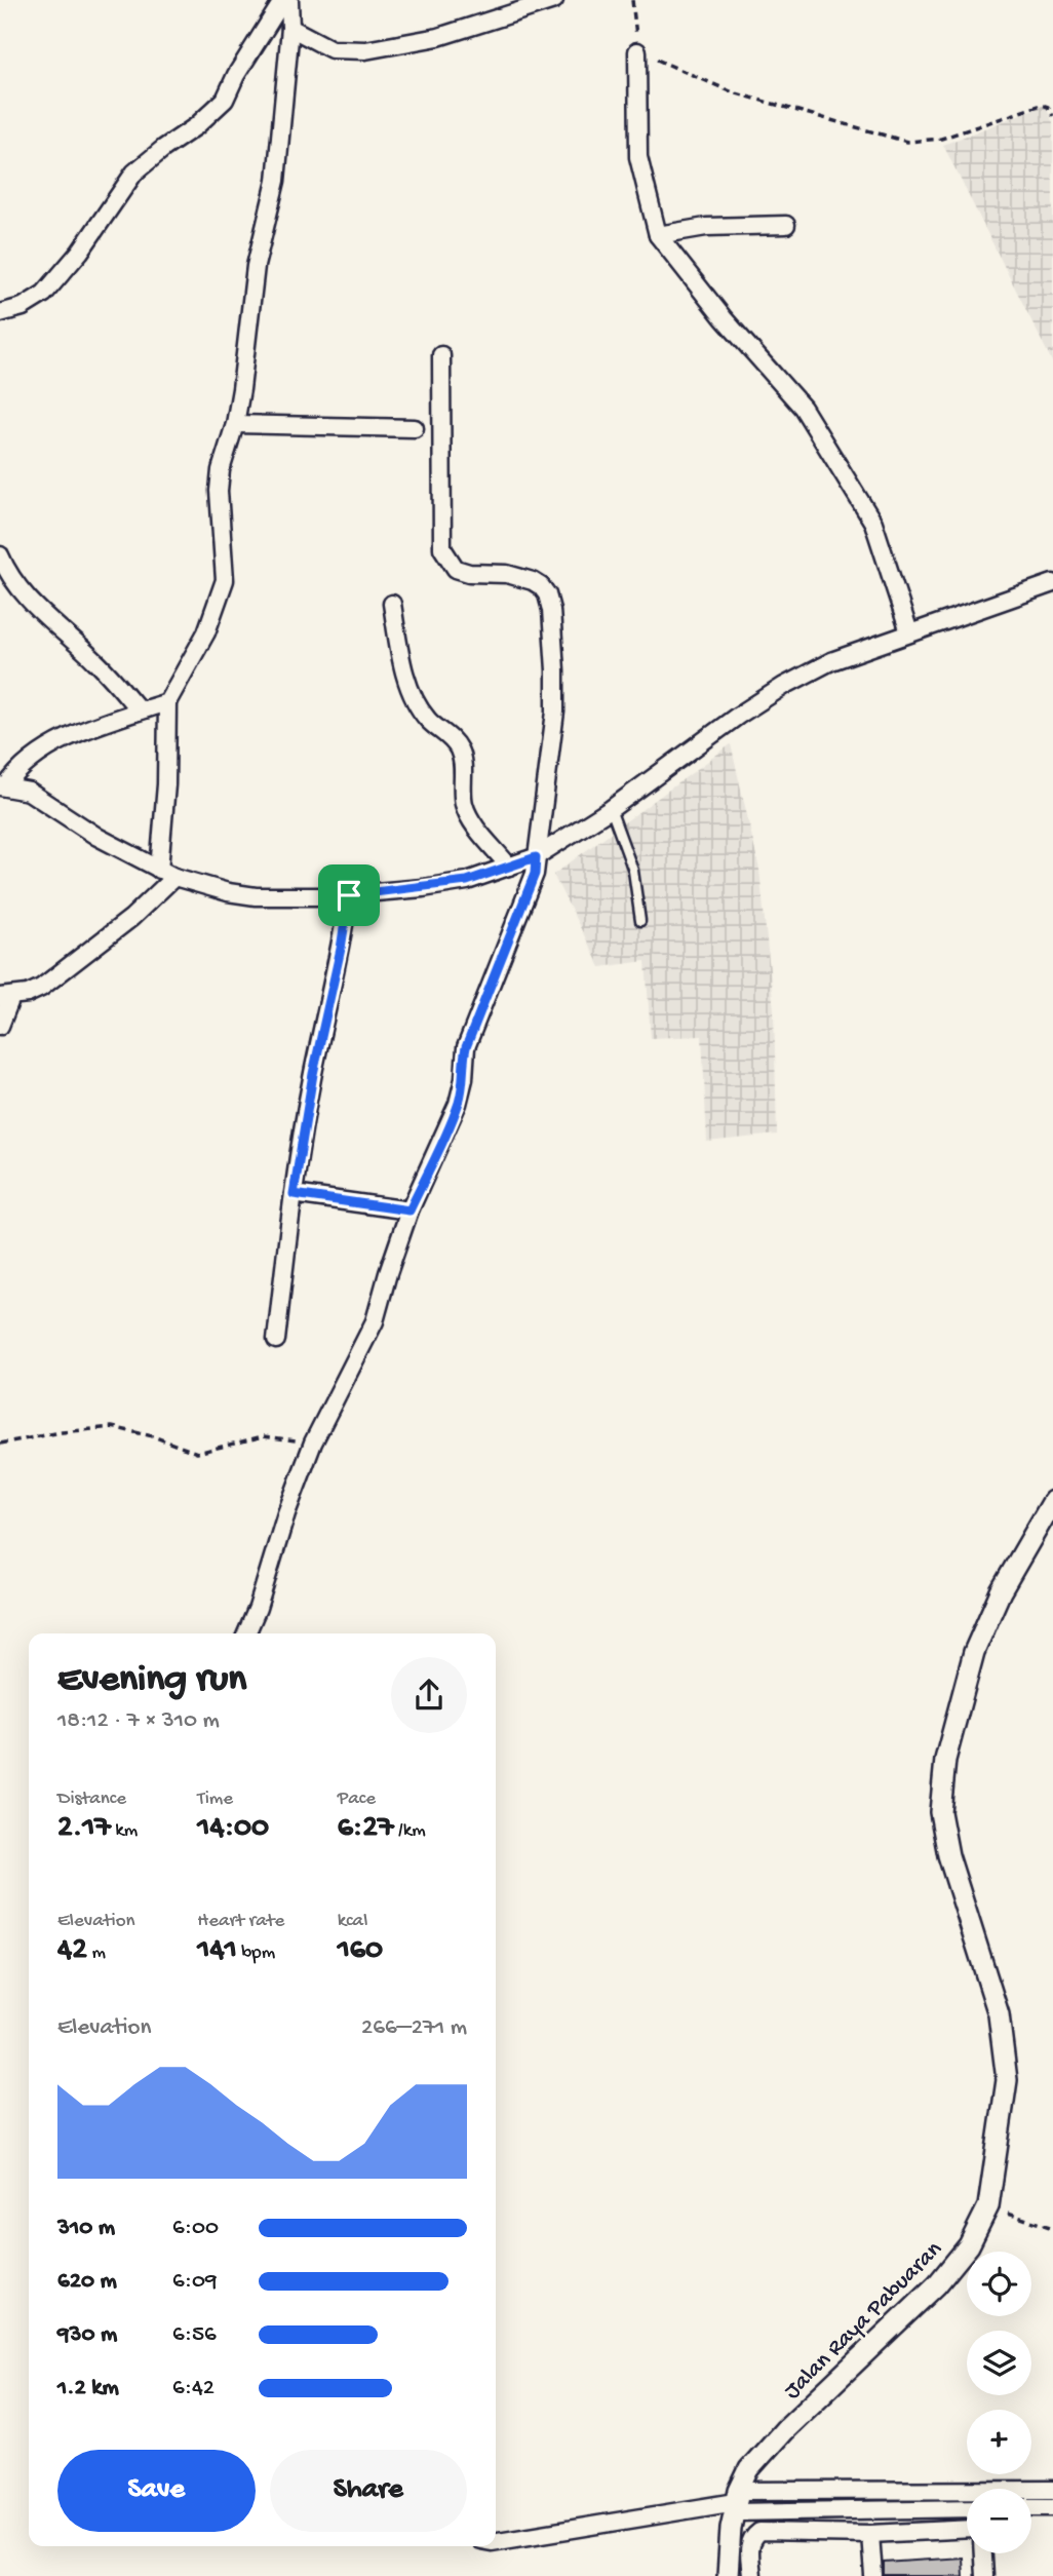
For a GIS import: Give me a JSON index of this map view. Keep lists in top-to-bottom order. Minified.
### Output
{"streets":{"street":["Jalan Raya Pabuaran"]},"page":{"heading":["Evening run","18:12 · 7 × 310 m"],"stats":[["Distance","2.17 km"],["Time","14:00"],["Pace","6:27 /km"],["Elevation","42 m"],["Heart rate","141 bpm"],["kcal","160"]],"chart":["Elevation","266–271 m"],"list":[{"name":"310 m","note":"6:00"},{"name":"620 m","note":"6:09"},{"name":"930 m","note":"6:56"},{"name":"1.2 km","note":"6:42"}],"map_buttons":["+","−"],"buttons":["Save","Share"]}}
